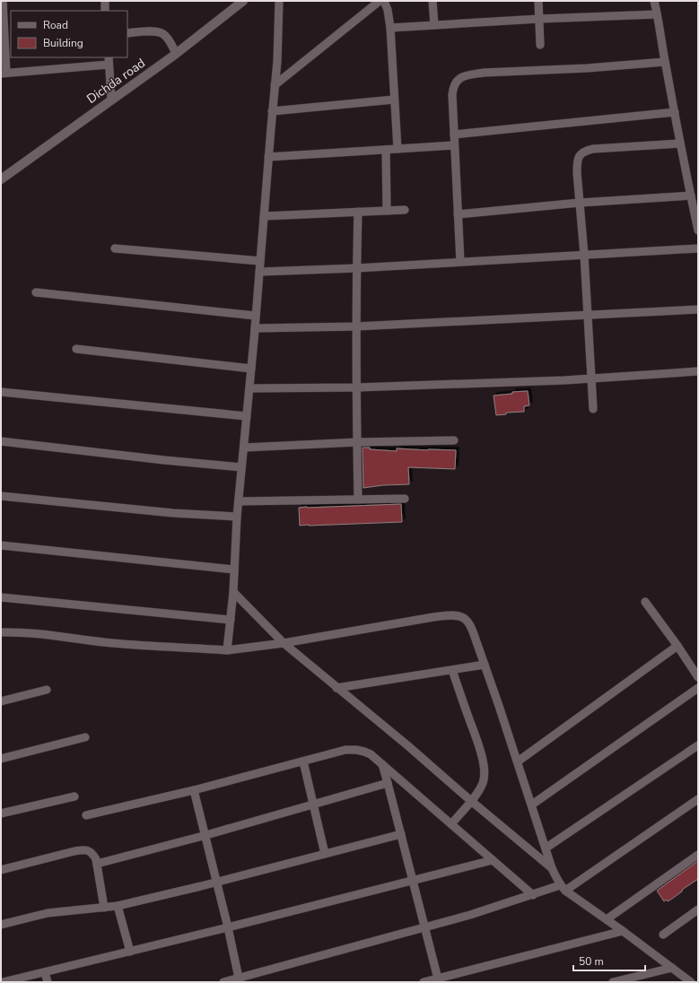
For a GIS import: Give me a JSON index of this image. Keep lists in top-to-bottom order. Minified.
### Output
{"streets":{"main road":["Dichda road"]},"legend":["Road","Building"],"scale_bar":"50 m"}
